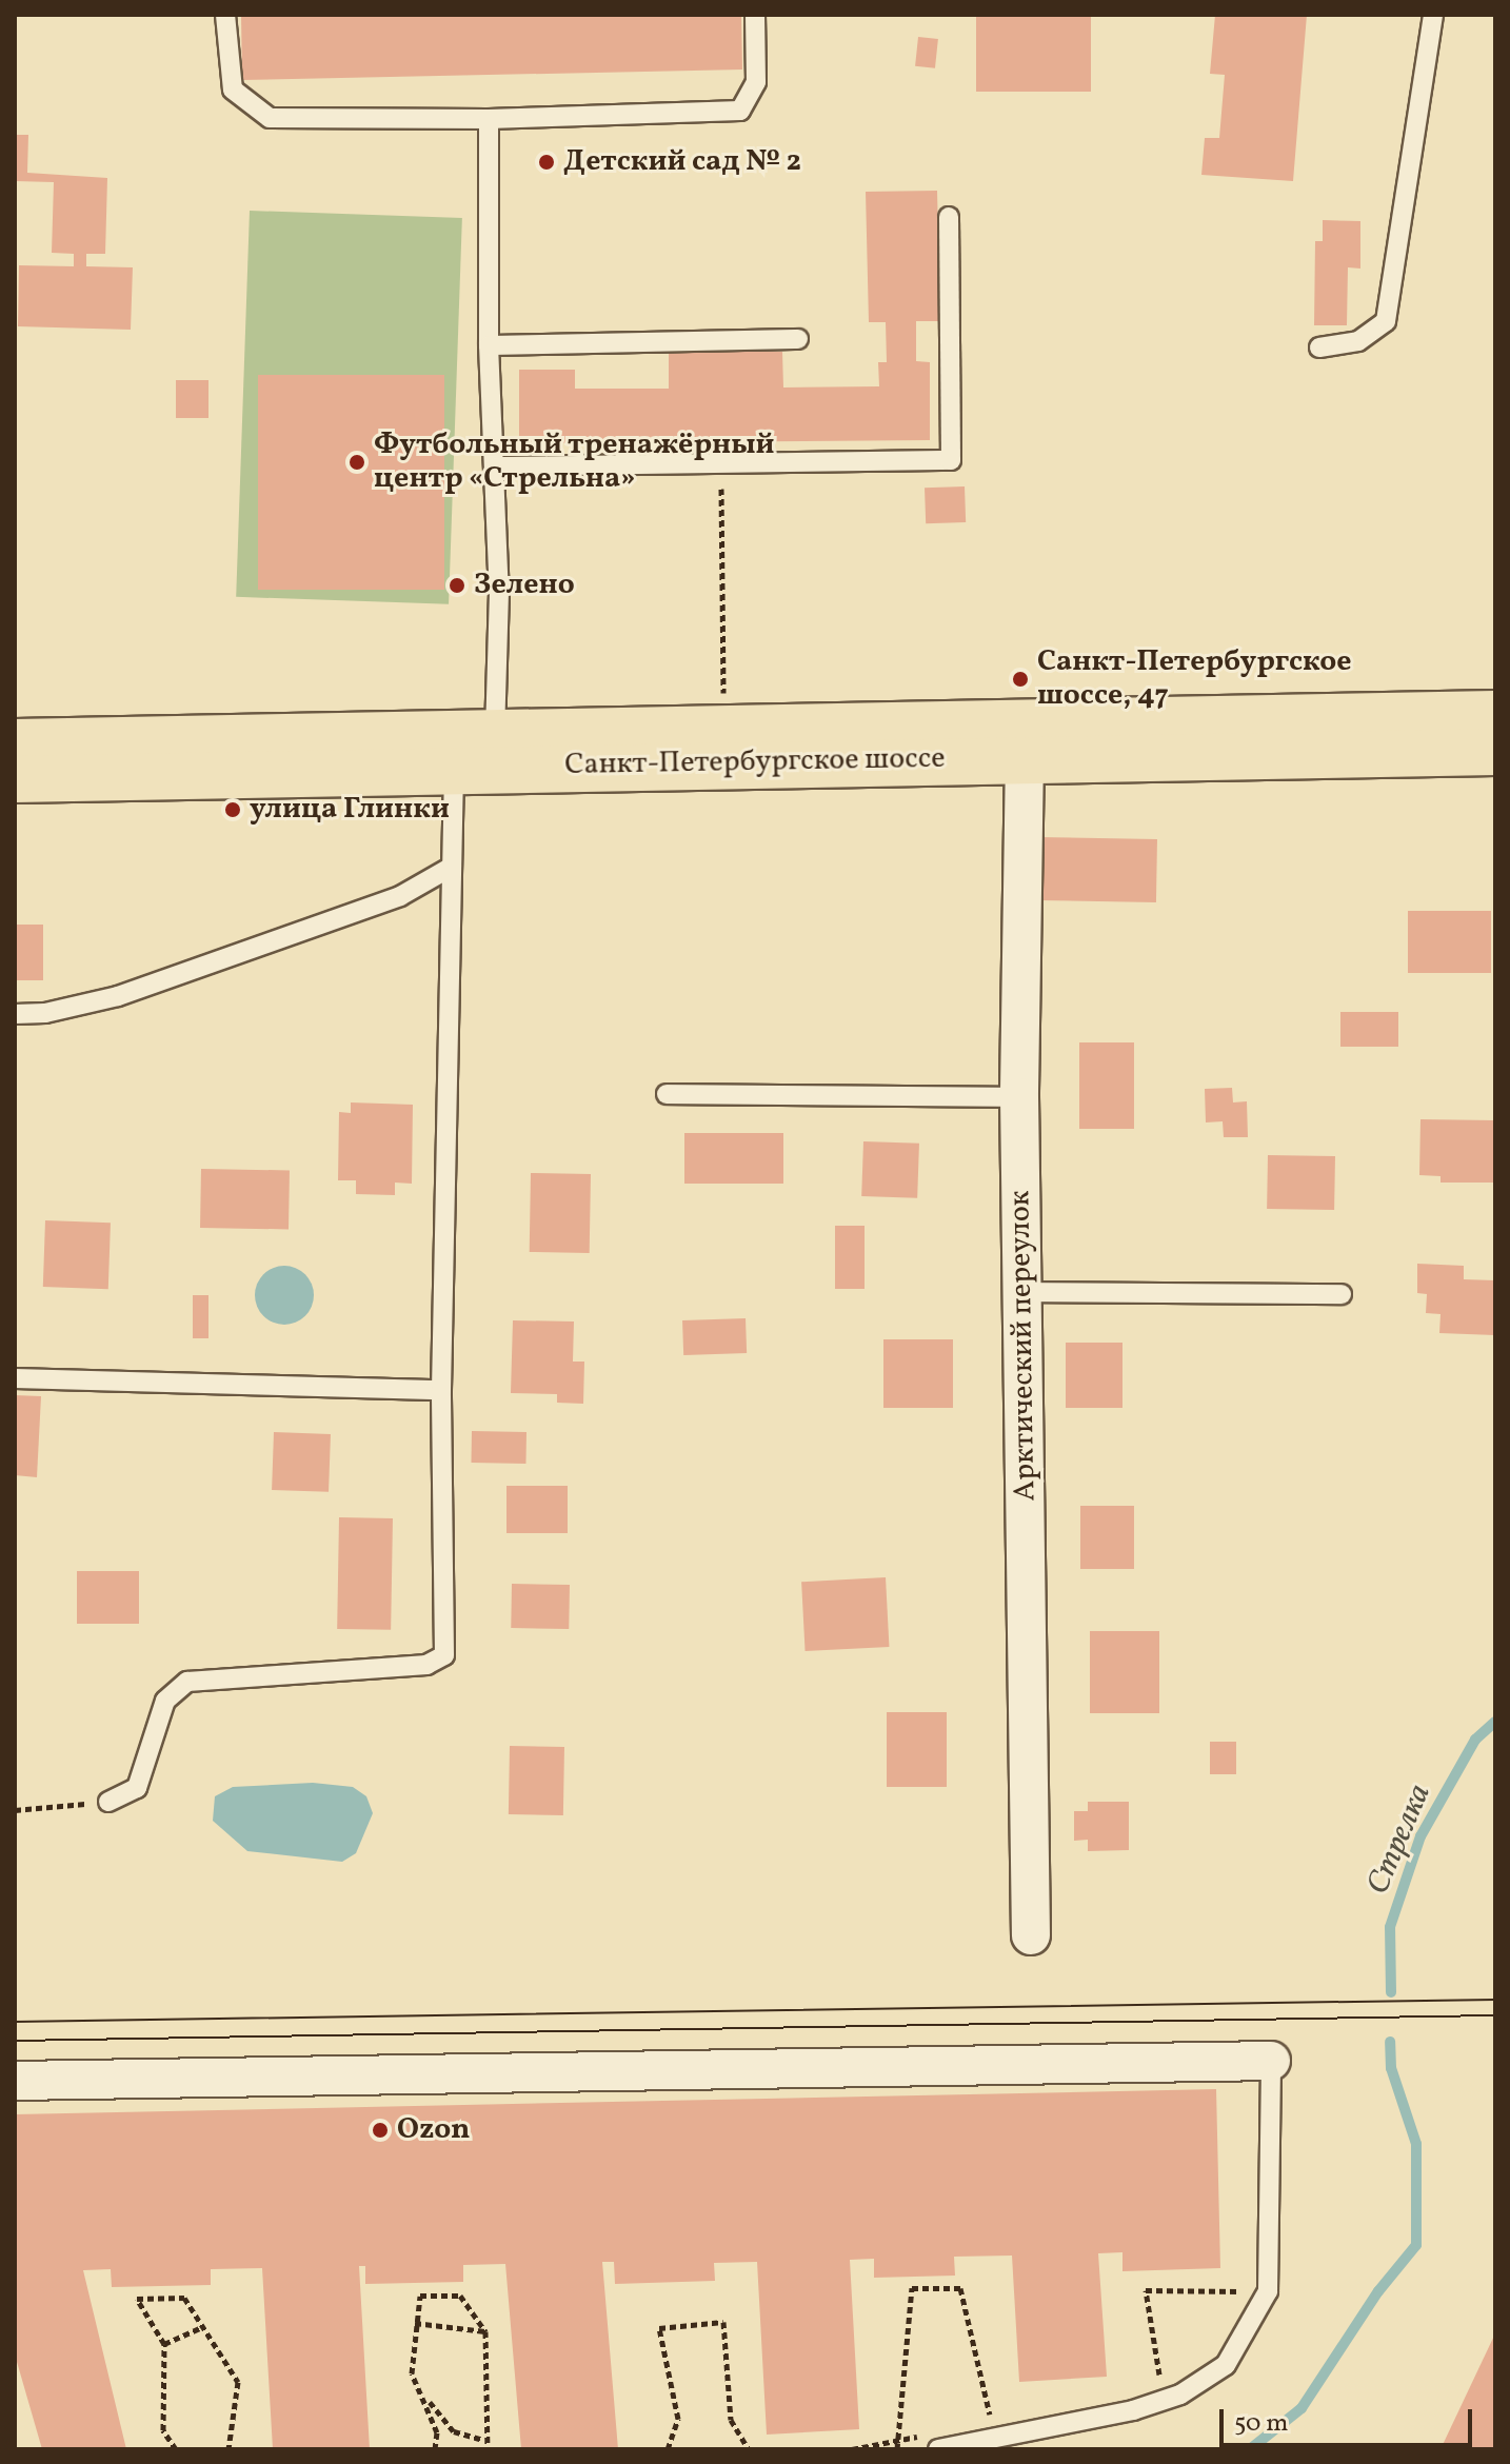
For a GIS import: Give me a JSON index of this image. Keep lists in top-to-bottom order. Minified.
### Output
{"streets":{"main road":["Санкт-Петербургское шоссе"],"street":["Арктический переулок"]},"crossings":[["Санкт-Петербургское шоссе","Арктический переулок"]],"water":["Стрелка"],"places":["Детский сад № 2","Футбольный тренажёрный центр «Стрельна»","Зелено","Санкт-Петербургское шоссе, 47","улица Глинки","Ozon"],"scale_bar":"50 m"}
